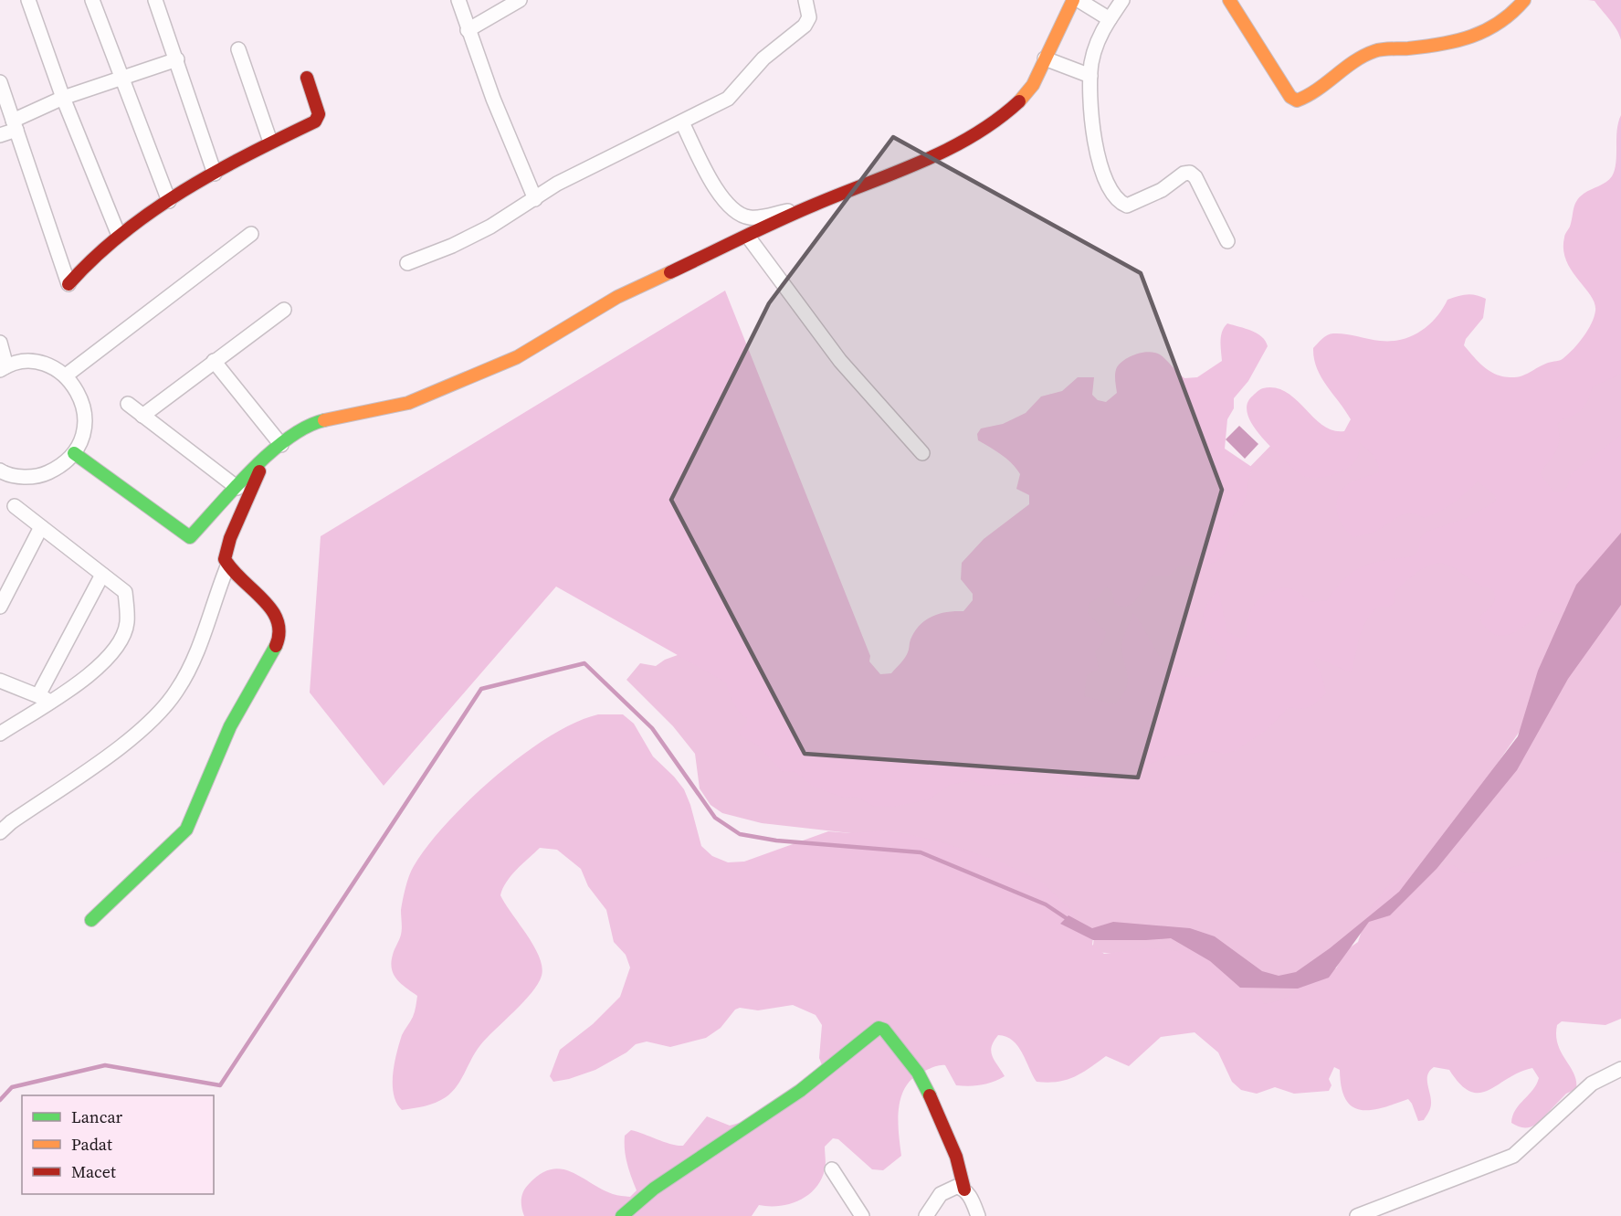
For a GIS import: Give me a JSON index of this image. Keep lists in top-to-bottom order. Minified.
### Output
{"legend":["Lancar","Padat","Macet"]}
